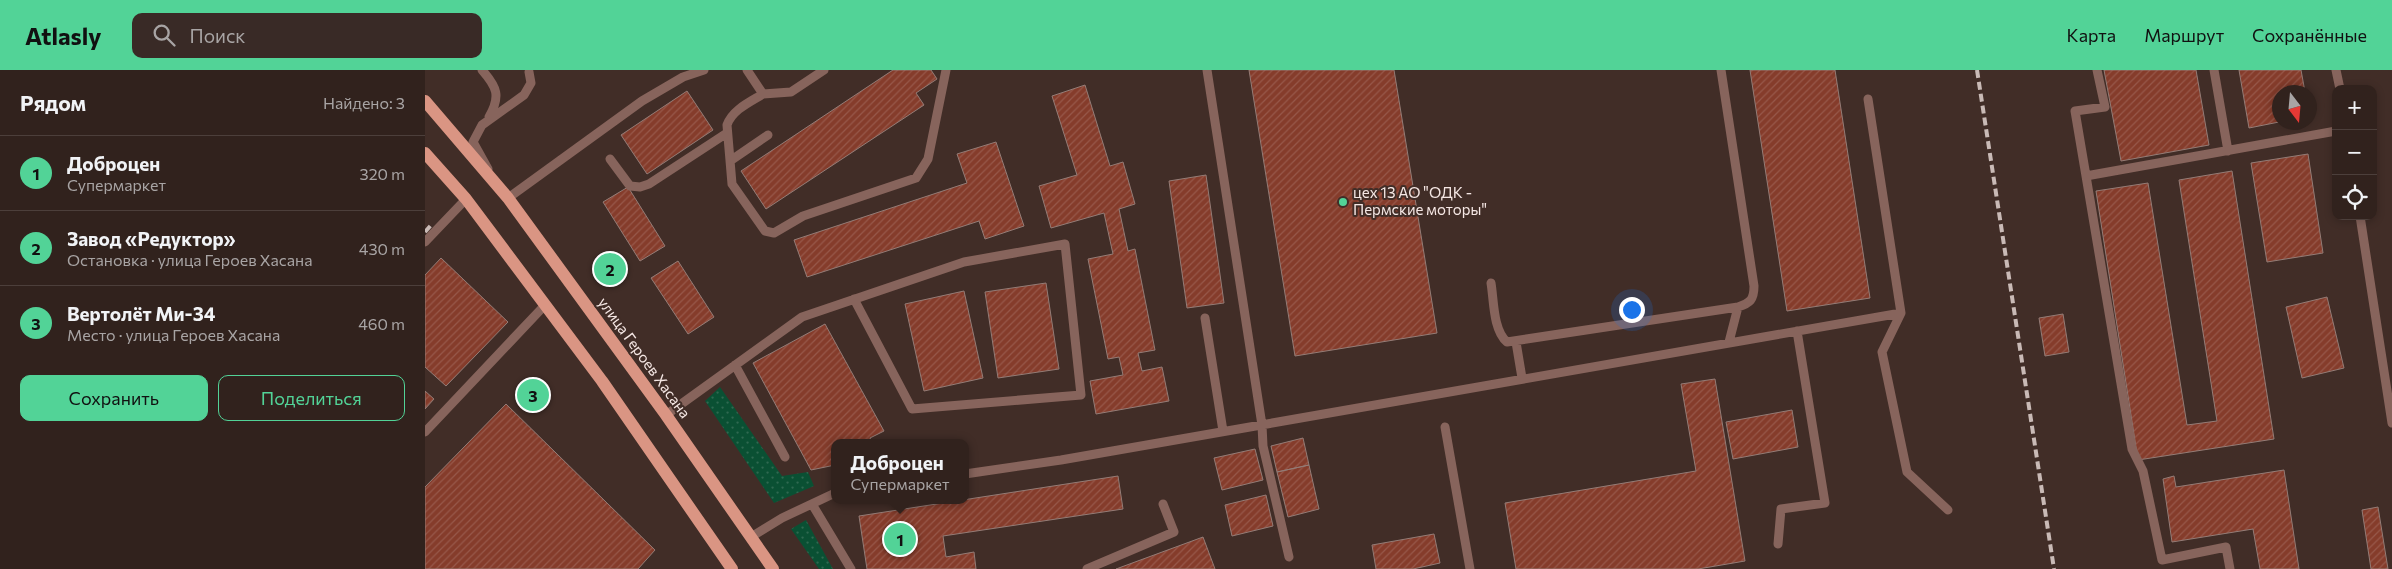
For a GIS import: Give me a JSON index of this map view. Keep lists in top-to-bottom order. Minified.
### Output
{"streets":{"main road":["улица Героев Хасана"]},"places":["цех 13 АО \"ОДК - Пермские моторы\""],"north":"bottom","page":{"header":"Atlasly","search":"Поиск","nav":["Карта","Маршрут","Сохранённые"],"heading":["Рядом","Найдено: 3"],"map_buttons":["+","−"],"list":[{"mark":"1","name":"Доброцен","note":"Супермаркет","value":"320 m"},{"mark":"2","name":"Завод «Редуктор»","note":"Остановка · улица Героев Хасана","value":"430 m"},{"mark":"3","name":"Вертолёт Ми-34","note":"Место · улица Героев Хасана","value":"460 m"}],"pins":["2","3","1"],"buttons":["Сохранить","Поделиться"],"popup":["Доброцен","Супермаркет"]}}
